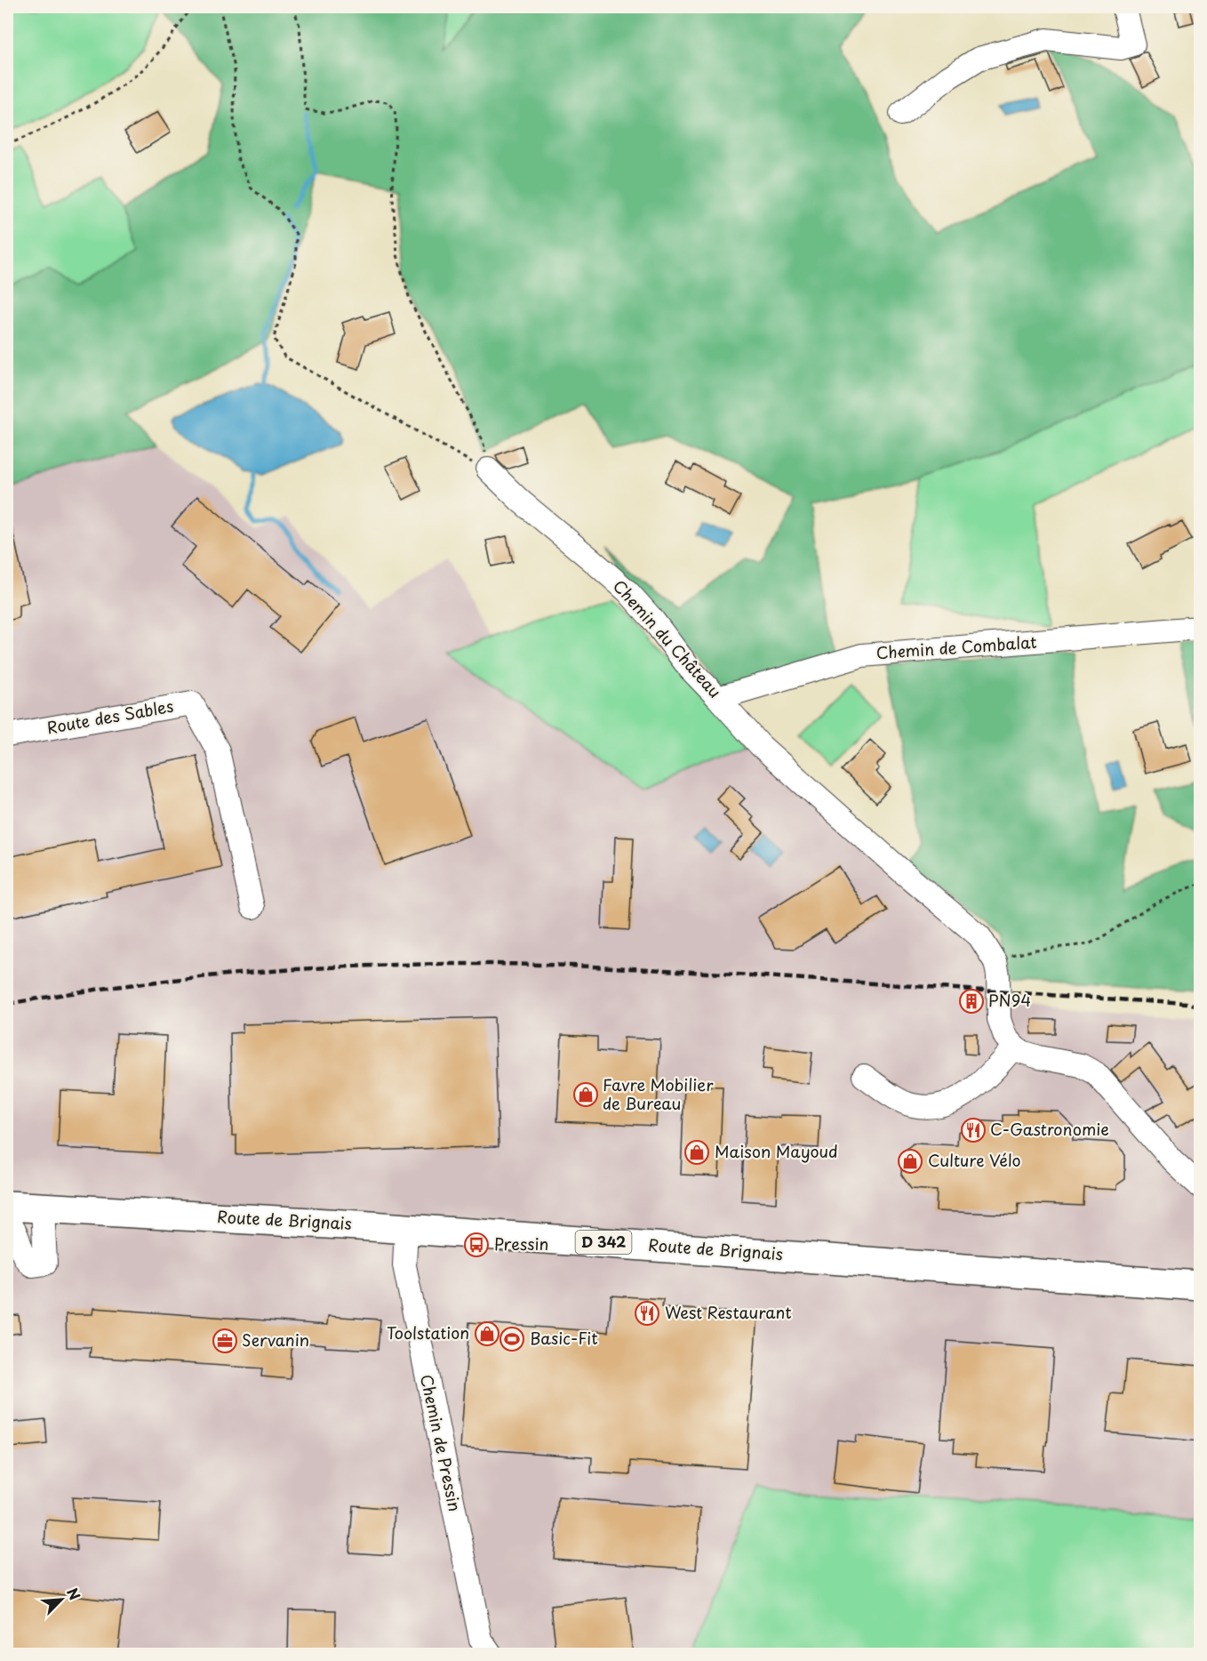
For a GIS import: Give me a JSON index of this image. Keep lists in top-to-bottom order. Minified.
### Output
{"streets":{"main road":["Route de Brignais","D 342"],"street":["Chemin du Château","Chemin de Combalat","Route des Sables","Chemin de Pressin"]},"crossings":[["Chemin du Château","Chemin de Combalat"],["Route de Brignais","Chemin de Pressin"]],"places":{"building":["PN94"],"shop":["Favre Mobilier de Bureau","Maison Mayoud","Culture Vélo","Toolstation"],"restaurant":["C-Gastronomie","West Restaurant"],"bus stop":["Pressin"],"sports":["Basic-Fit"],"office":["Servanin"]},"north":"top right"}
